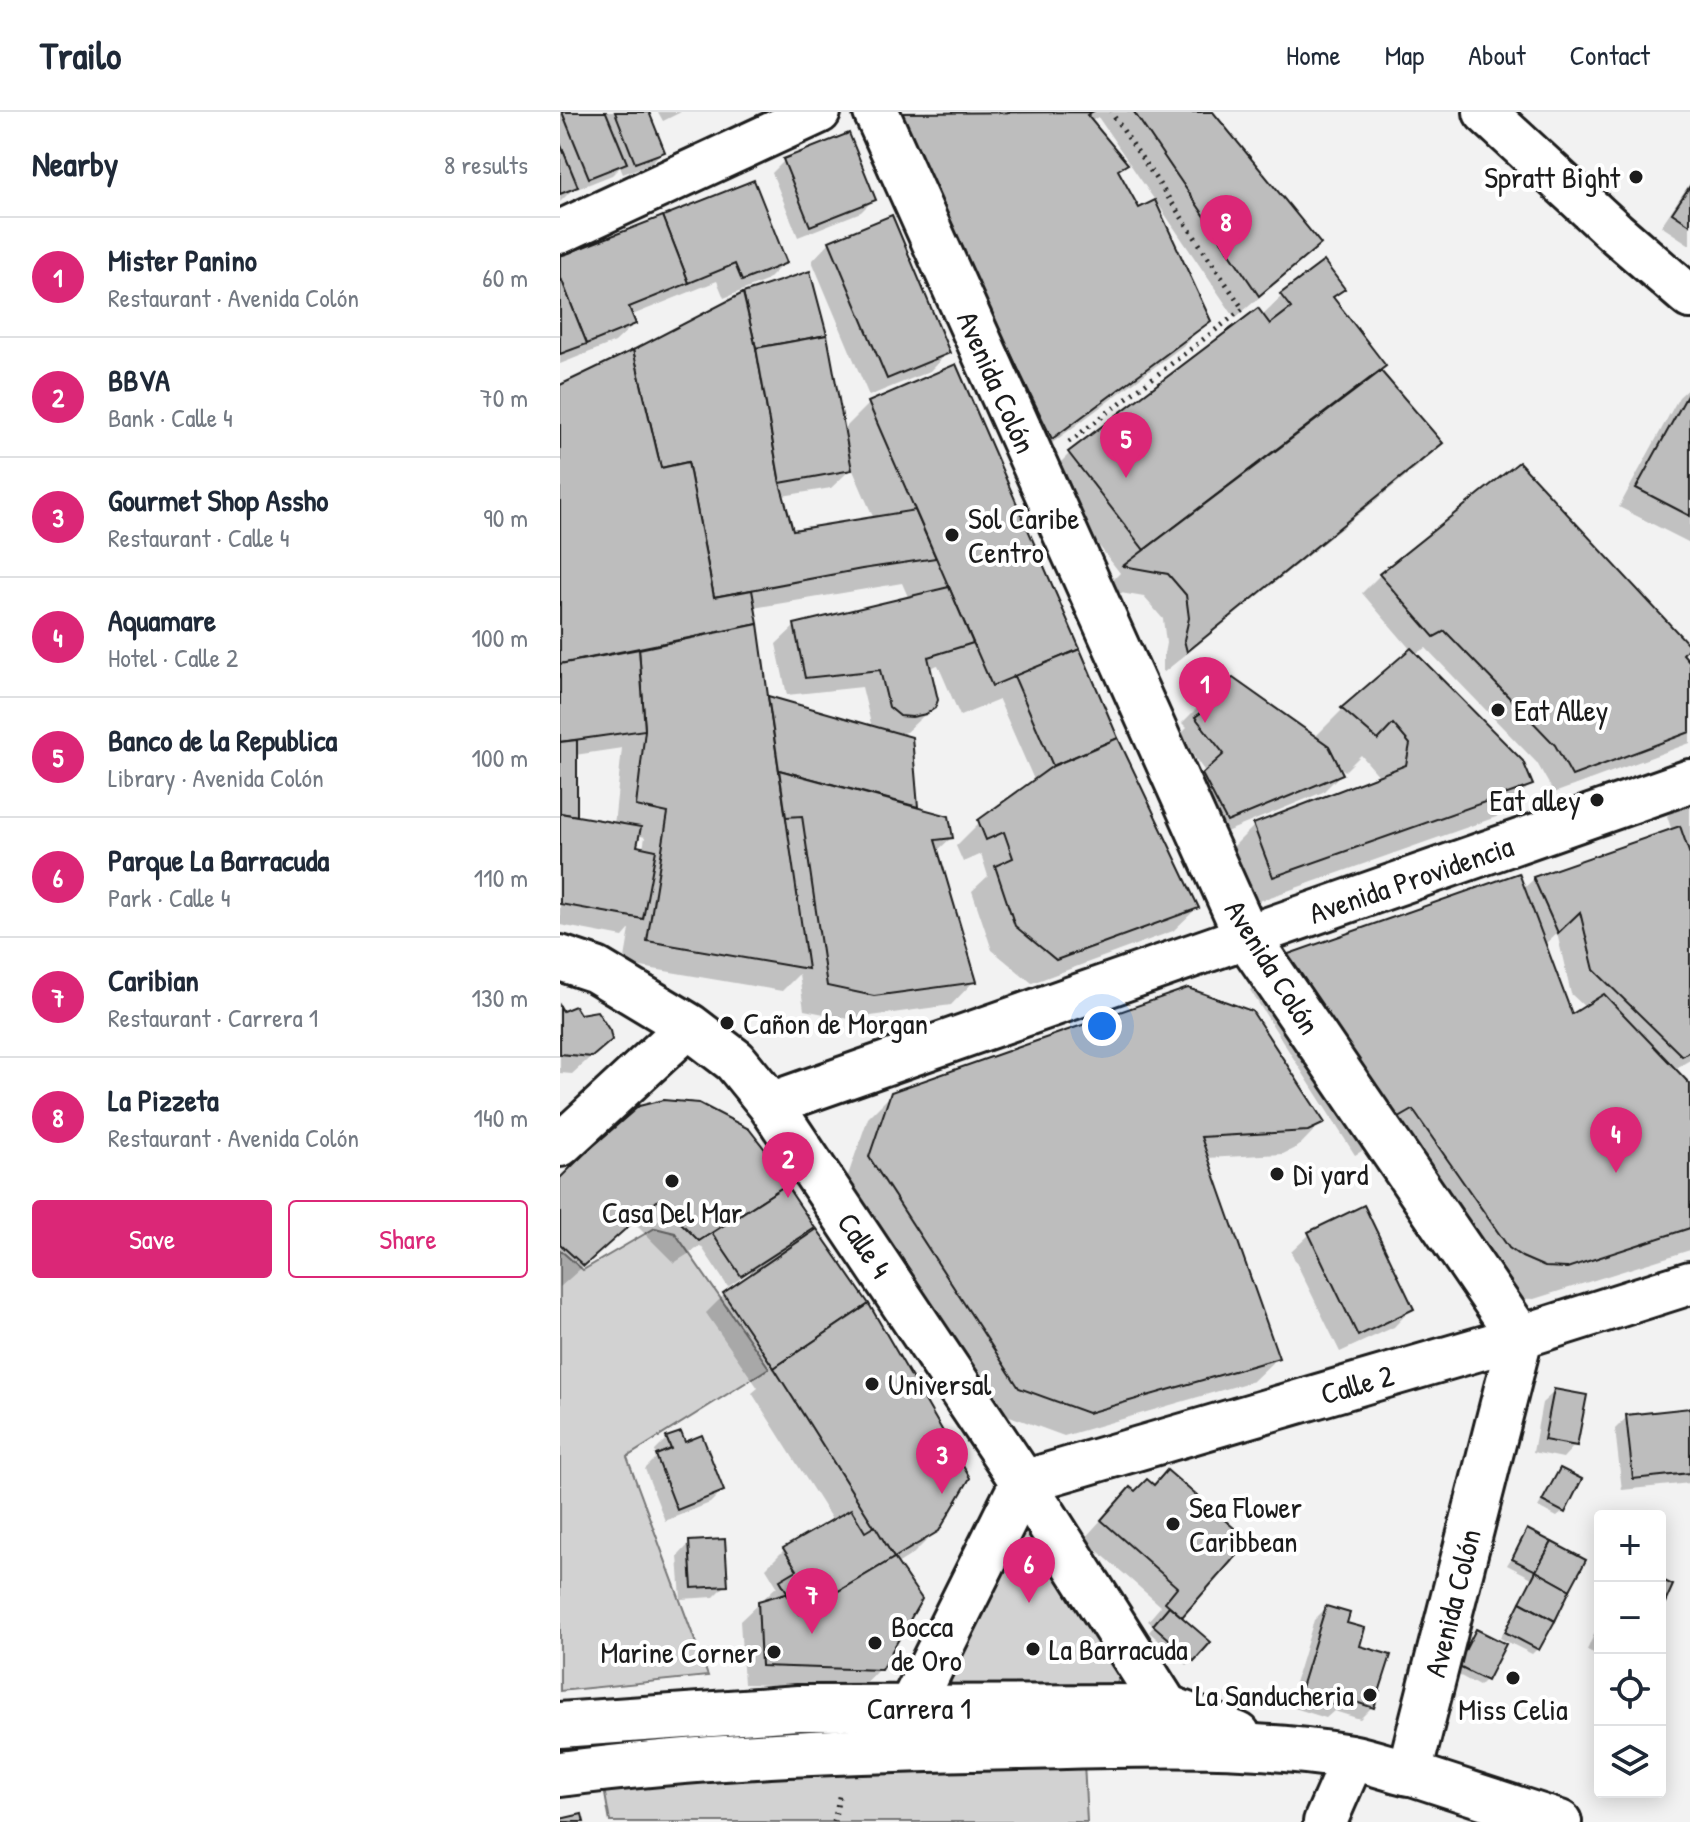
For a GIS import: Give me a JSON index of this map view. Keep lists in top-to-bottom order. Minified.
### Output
{"streets":{"main road":["Avenida Colón","Calle 4","Carrera 1"],"street":["Avenida Providencia","Calle 2"]},"crossings":[["Avenida Colón","Avenida Providencia"],["Avenida Colón","Calle 2"],["Avenida Colón","Carrera 1"],["Avenida Providencia","Calle 4"],["Calle 4","Calle 2"],["Calle 4","Carrera 1"]],"places":["Spratt Bight","Sol Caribe Centro","Eat Alley","Eat alley","Cañon de Morgan","Di yard","Casa Del Mar","Universal","Sea Flower Caribbean","Bocca de Oro","La Barracuda","Marine Corner","Miss Celia","La Sanducheria"],"page":{"header":"Trailo","nav":["Home","Map","About","Contact"],"heading":["Nearby","8 results"],"pins":["8","5","1","4","2","3","6","7"],"list":[{"mark":"1","name":"Mister Panino","note":"Restaurant · Avenida Colón","value":"60 m"},{"mark":"2","name":"BBVA","note":"Bank · Calle 4","value":"70 m"},{"mark":"3","name":"Gourmet Shop Assho","note":"Restaurant · Calle 4","value":"90 m"},{"mark":"4","name":"Aquamare","note":"Hotel · Calle 2","value":"100 m"},{"mark":"5","name":"Banco de la Republica","note":"Library · Avenida Colón","value":"100 m"},{"mark":"6","name":"Parque La Barracuda","note":"Park · Calle 4","value":"110 m"},{"mark":"7","name":"Caribian","note":"Restaurant · Carrera 1","value":"130 m"},{"mark":"8","name":"La Pizzeta","note":"Restaurant · Avenida Colón","value":"140 m"}],"buttons":["Save","Share"],"map_buttons":["+","−"]}}
